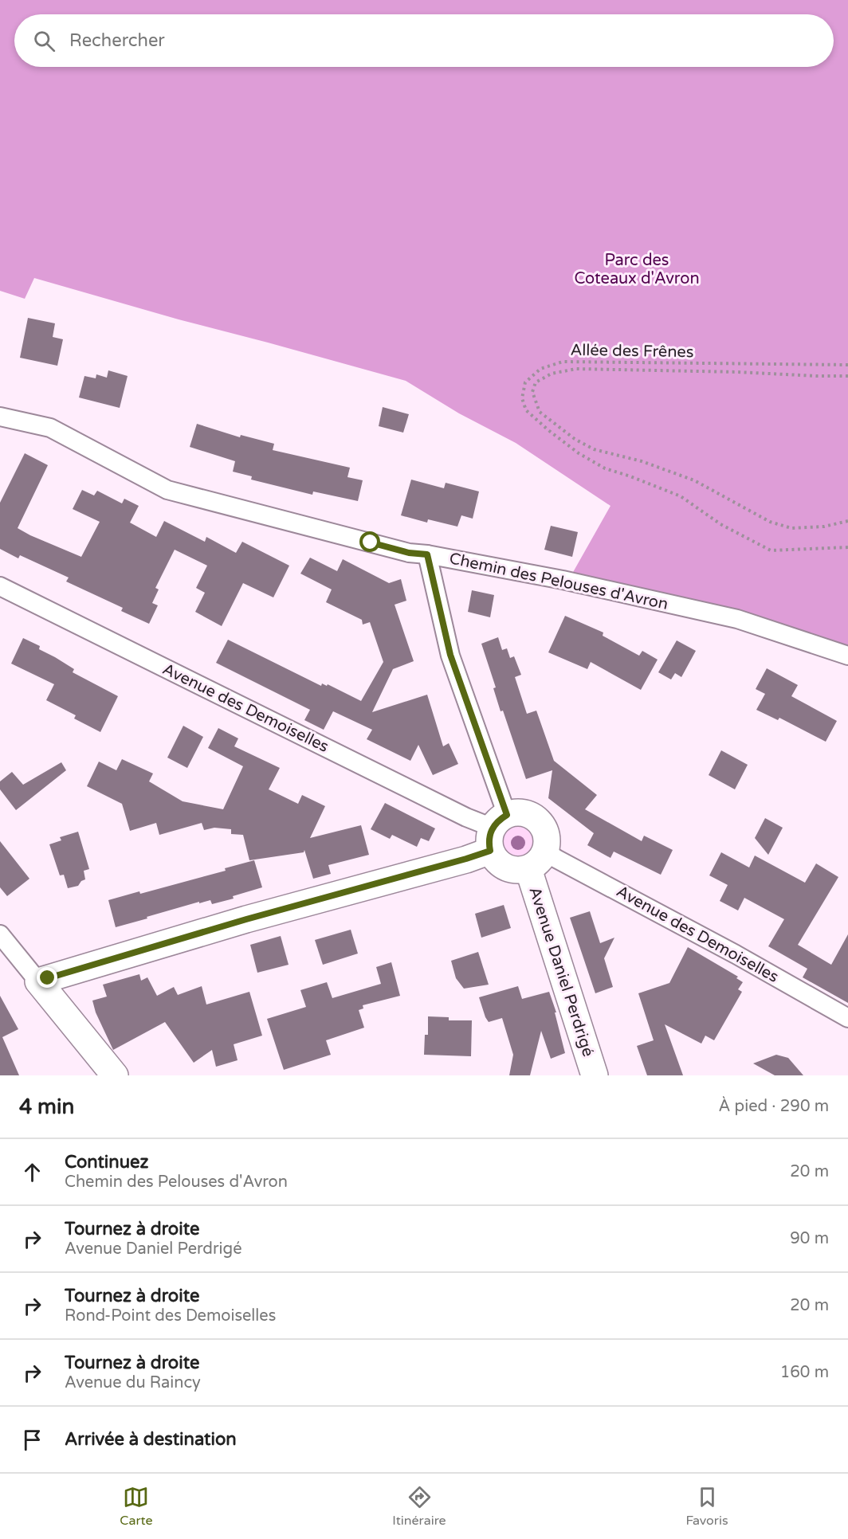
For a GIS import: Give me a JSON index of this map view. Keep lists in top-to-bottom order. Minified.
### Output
{"streets":{"street":["Chemin des Pelouses d'Avron","Avenue des Demoiselles","Avenue Daniel Perdrigé"],"path":["Allée des Frênes"]},"crossings":[["Avenue des Demoiselles","Avenue Daniel Perdrigé"]],"parks":["Parc des Coteaux d'Avron"],"page":{"search":"Rechercher","heading":["4 min","À pied · 290 m"],"list":[["Continuez","Chemin des Pelouses d'Avron","20 m"],["Tournez à droite","Avenue Daniel Perdrigé","90 m"],["Tournez à droite","Rond-Point des Demoiselles","20 m"],["Tournez à droite","Avenue du Raincy","160 m"],"Arrivée à destination"],"nav":["Carte","Itinéraire","Favoris"]}}
